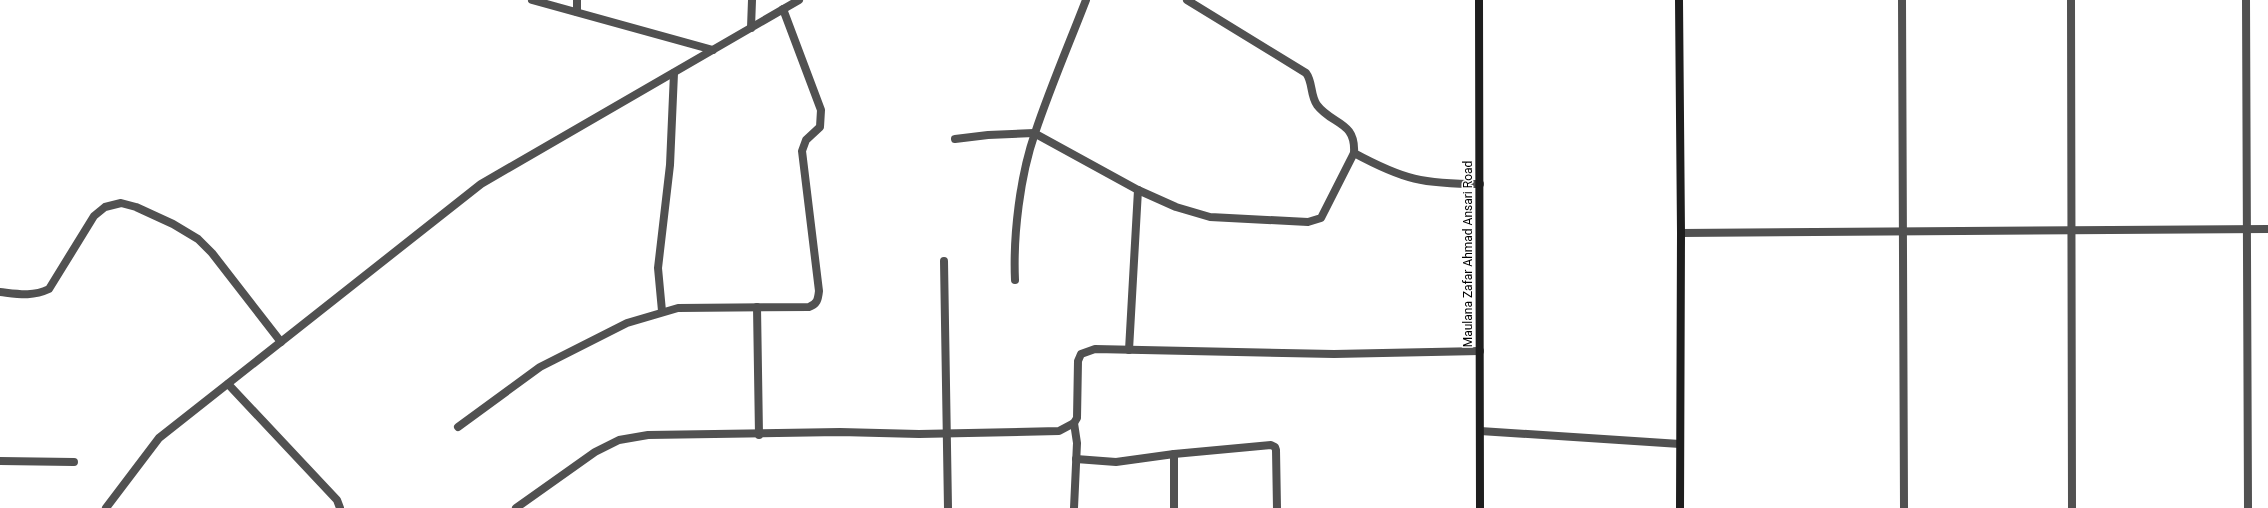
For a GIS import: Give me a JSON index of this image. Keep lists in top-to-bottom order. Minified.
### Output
{"streets":{"street":["Maulana Zafar Ahmad Ansari Road"]}}
